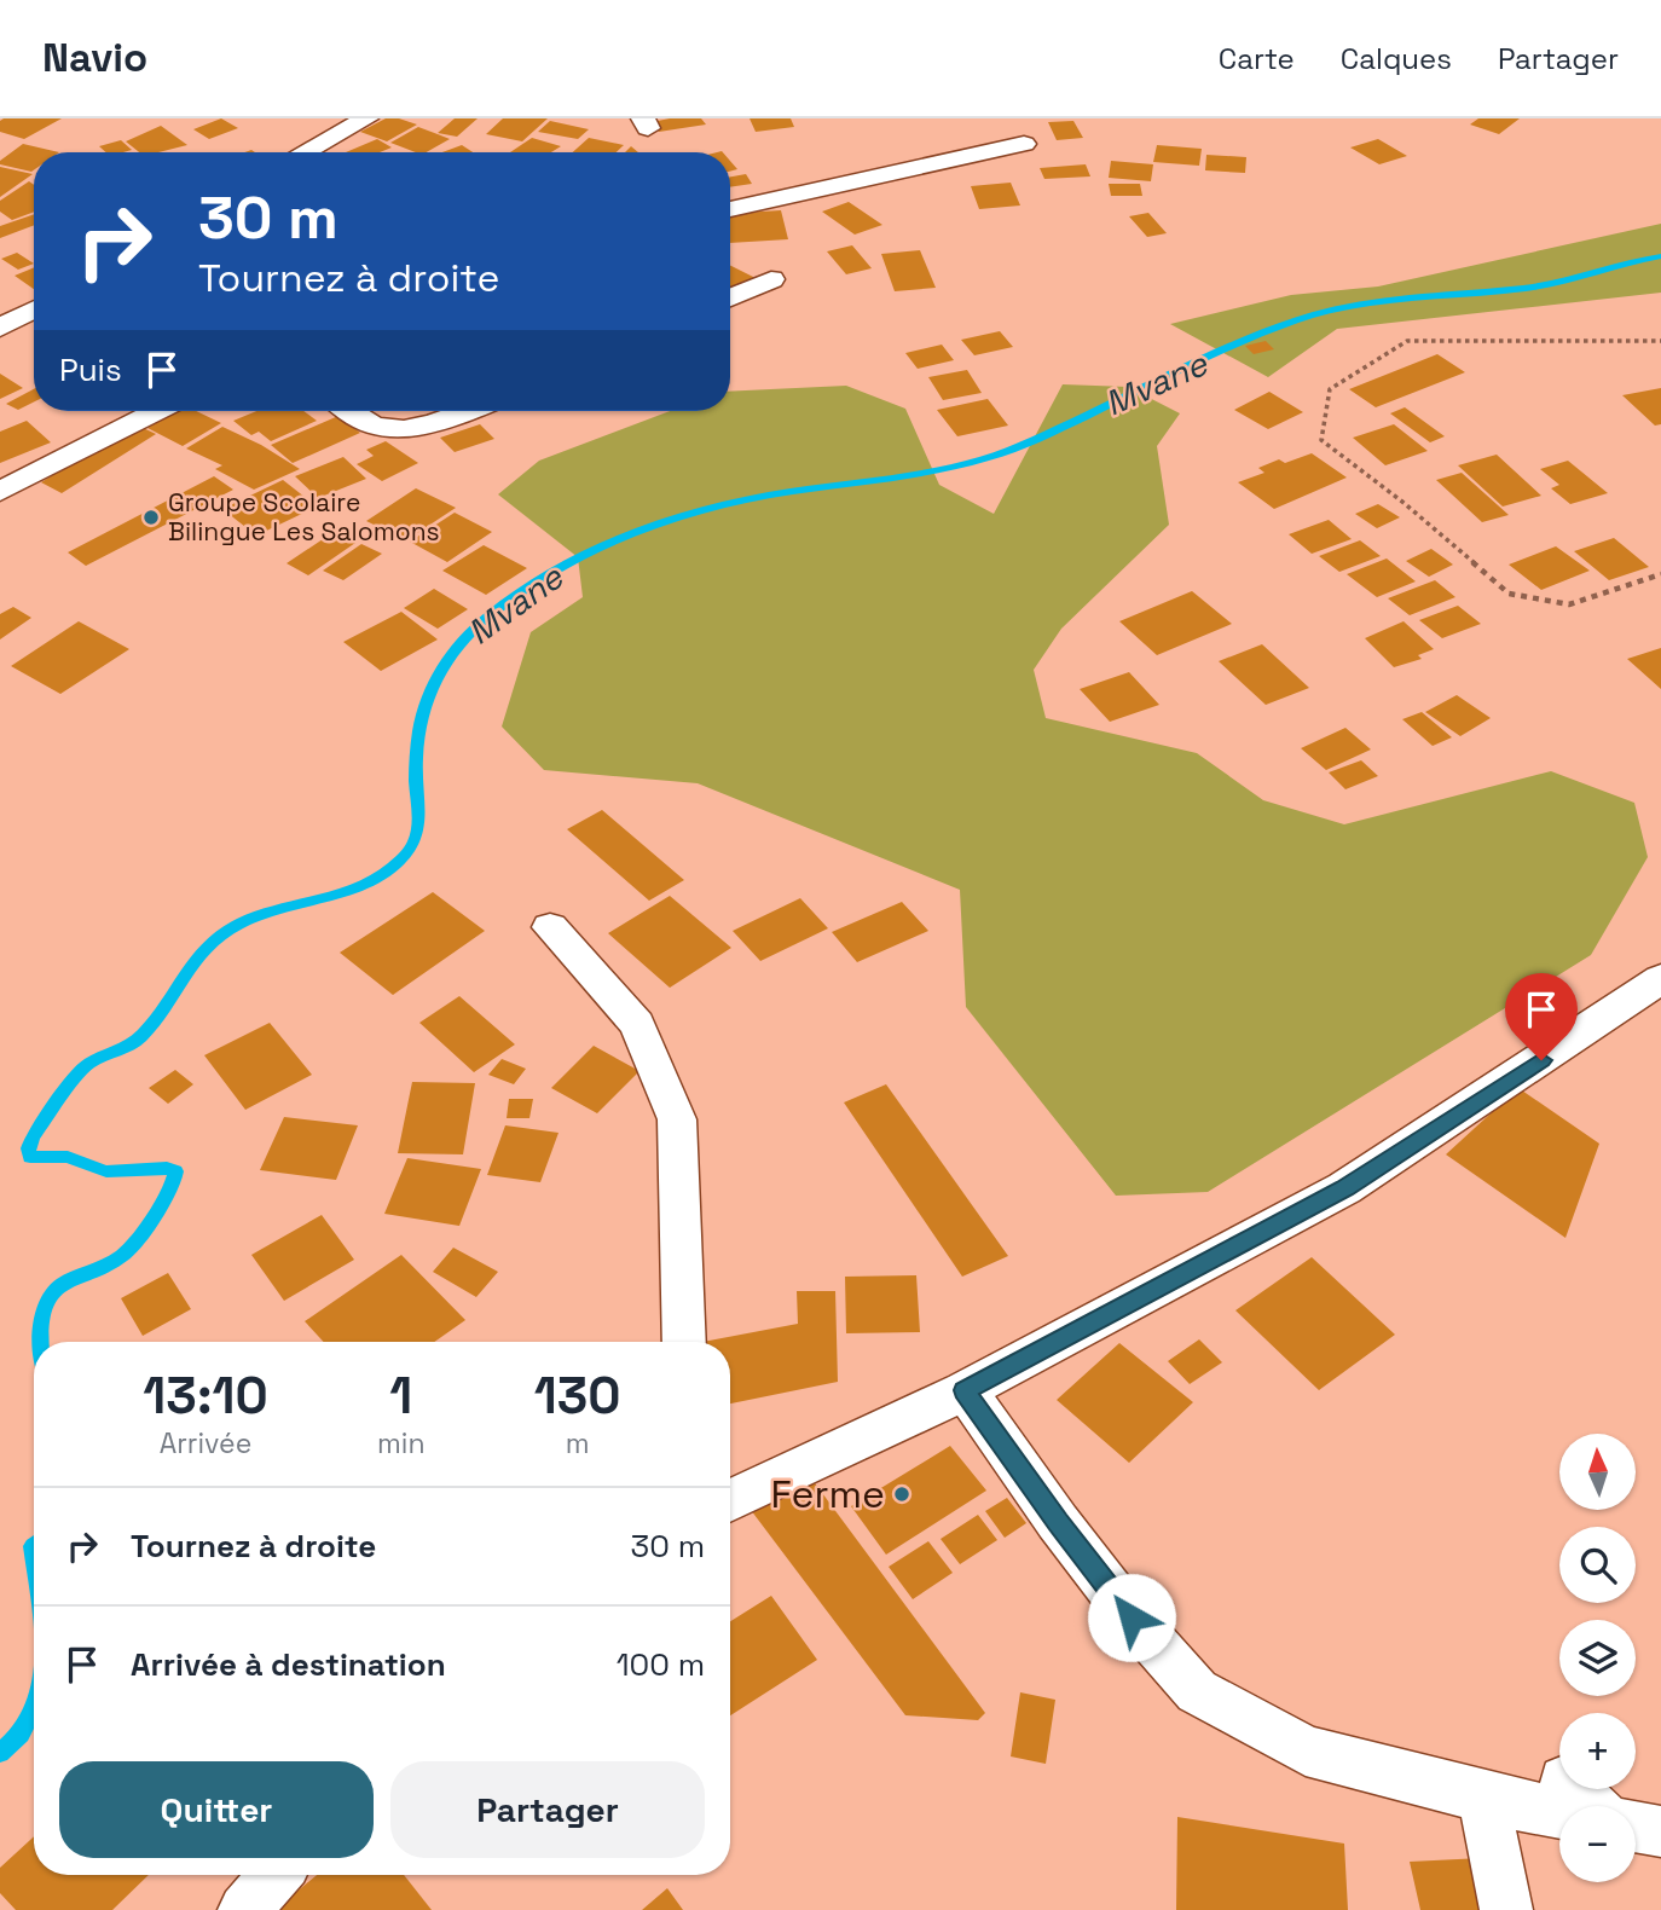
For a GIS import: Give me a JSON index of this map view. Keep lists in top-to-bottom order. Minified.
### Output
{"water":["Mvane"],"places":["Groupe Scolaire Bilingue Les Salomons","Ferme"],"north":"top","page":{"header":"Navio","nav":["Carte","Calques","Partager"],"turn":["30 m","Tournez à droite"],"then":"Puis","eta":["13:10","Arrivée","1","min","130","m"],"map_buttons":["+","−"],"list":[{"name":"Tournez à droite","value":"30 m"},{"name":"Arrivée à destination","value":"100 m"}],"buttons":["Quitter","Partager"]}}
